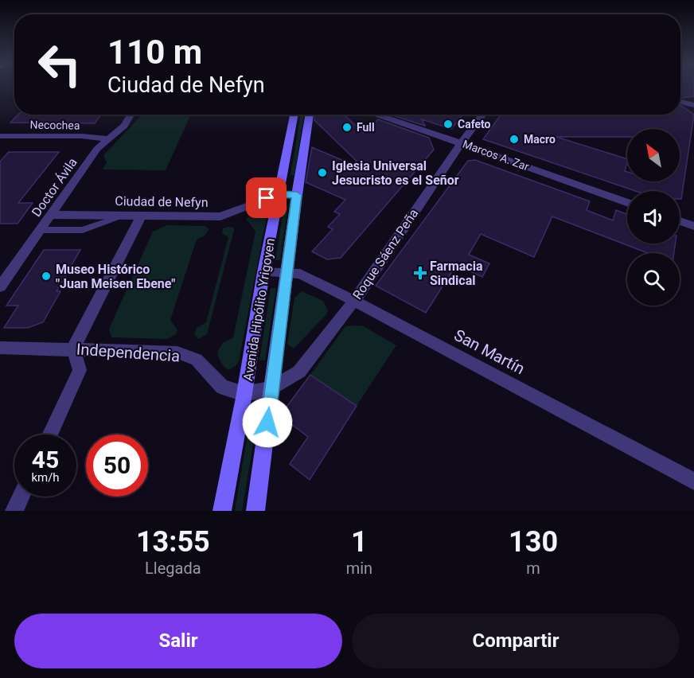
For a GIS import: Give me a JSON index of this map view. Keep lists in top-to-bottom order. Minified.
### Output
{"streets":{"main road":["Avenida Hipólito Yrigoyen"],"street":["Necochea","Marcos A. Zar","Doctor Ávila","Ciudad de Nefyn","Roque Sáenz Peña","San Martín","Independencia"]},"crossings":[["Necochea","Doctor Ávila"],["Marcos A. Zar","Roque Sáenz Peña"],["Doctor Ávila","Ciudad de Nefyn"],["Ciudad de Nefyn","Avenida Hipólito Yrigoyen"],["Roque Sáenz Peña","Avenida Hipólito Yrigoyen"],["Roque Sáenz Peña","San Martín"],["Roque Sáenz Peña","Independencia"],["Avenida Hipólito Yrigoyen","San Martín"],["Avenida Hipólito Yrigoyen","Independencia"]],"places":{"other":["Cafeto","Full","Macro","Iglesia Universal Jesucristo es el Señor","Museo Histórico \"Juan Meisen Ebene\""],"health":["Farmacia Sindical"]},"north":"top left","page":{"turn":["110 m","Ciudad de Nefyn"],"speed":"45 km/h","limit":"50","eta":["13:55","Llegada","1","min","130","m"],"buttons":["Salir","Compartir"]}}
